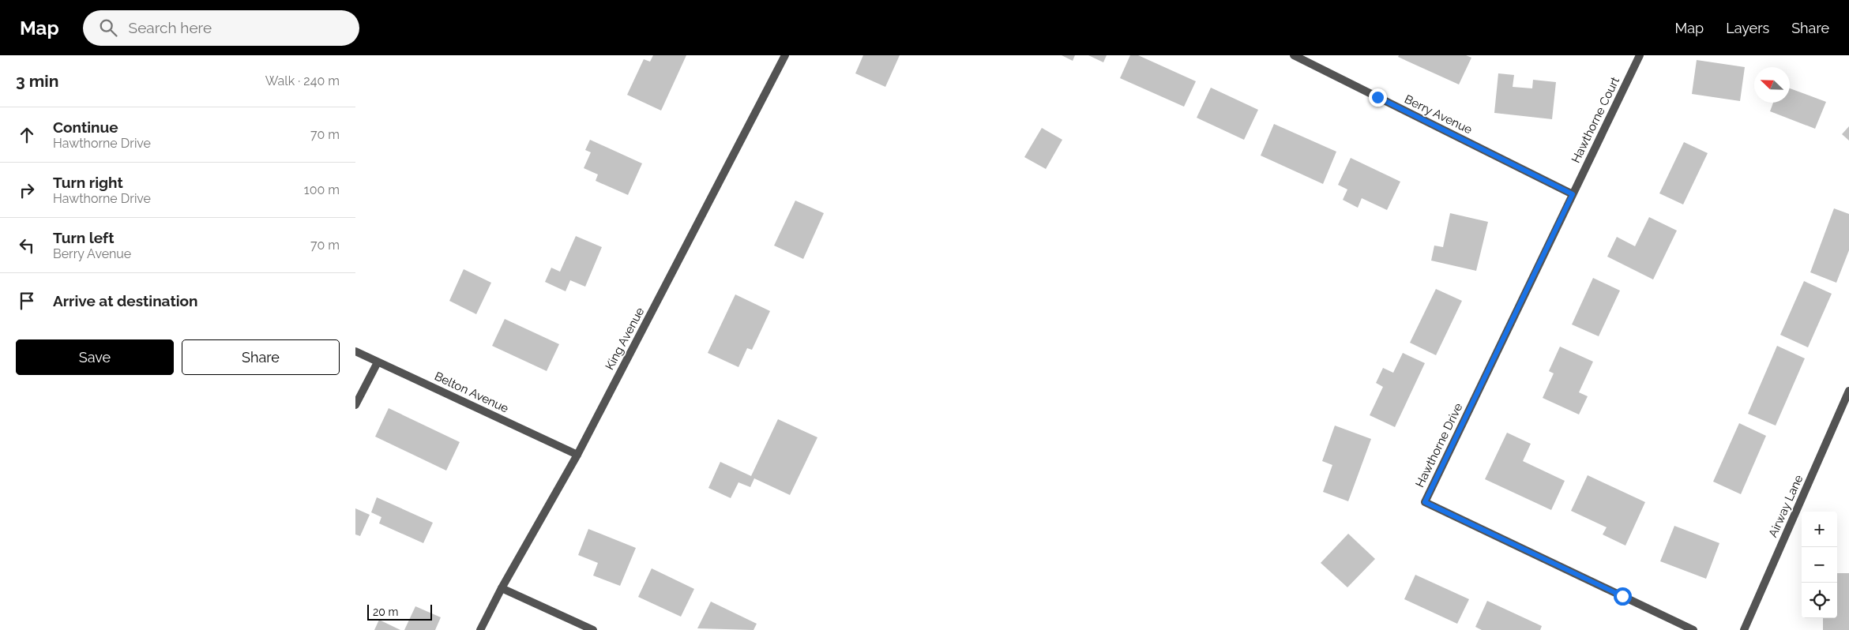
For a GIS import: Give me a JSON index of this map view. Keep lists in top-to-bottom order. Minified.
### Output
{"streets":{"street":["Berry Avenue","Hawthorne Court","King Avenue","Belton Avenue","Hawthorne Drive","Airway Lane"]},"crossings":[["Berry Avenue","Hawthorne Court"],["Berry Avenue","Hawthorne Drive"],["Hawthorne Court","Hawthorne Drive"],["King Avenue","Belton Avenue"]],"scale_bar":"20 m","north":"top left","page":{"header":"Map","search":"Search here","nav":["Map","Layers","Share"],"heading":["3 min","Walk · 240 m"],"list":[["Continue","Hawthorne Drive","70 m"],["Turn right","Hawthorne Drive","100 m"],["Turn left","Berry Avenue","70 m"],"Arrive at destination"],"buttons":["Save","Share"],"map_buttons":["+","−"],"scale":"20 m"}}
